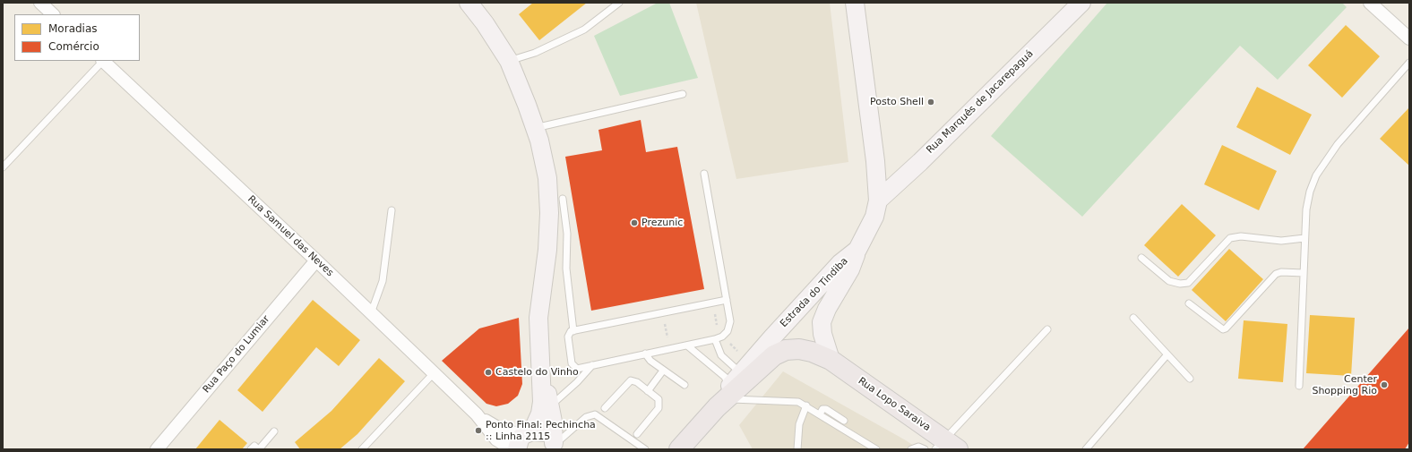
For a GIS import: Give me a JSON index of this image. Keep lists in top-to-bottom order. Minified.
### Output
{"streets":{"main road":["Estrada do Tindiba","Rua Lopo Saraiva"],"street":["Rua Marquês de Jacarepaguá","Rua Samuel das Neves","Rua Paço do Lumiar"]},"crossings":[["Rua Marquês de Jacarepaguá","Estrada do Tindiba"],["Rua Samuel das Neves","Rua Paço do Lumiar"],["Estrada do Tindiba","Rua Lopo Saraiva"]],"places":["Posto Shell","Prezunic","Castelo do Vinho","Center Shopping Rio","Ponto Final: Pechincha :: Linha 2115"],"legend":["Moradias","Comércio"]}
